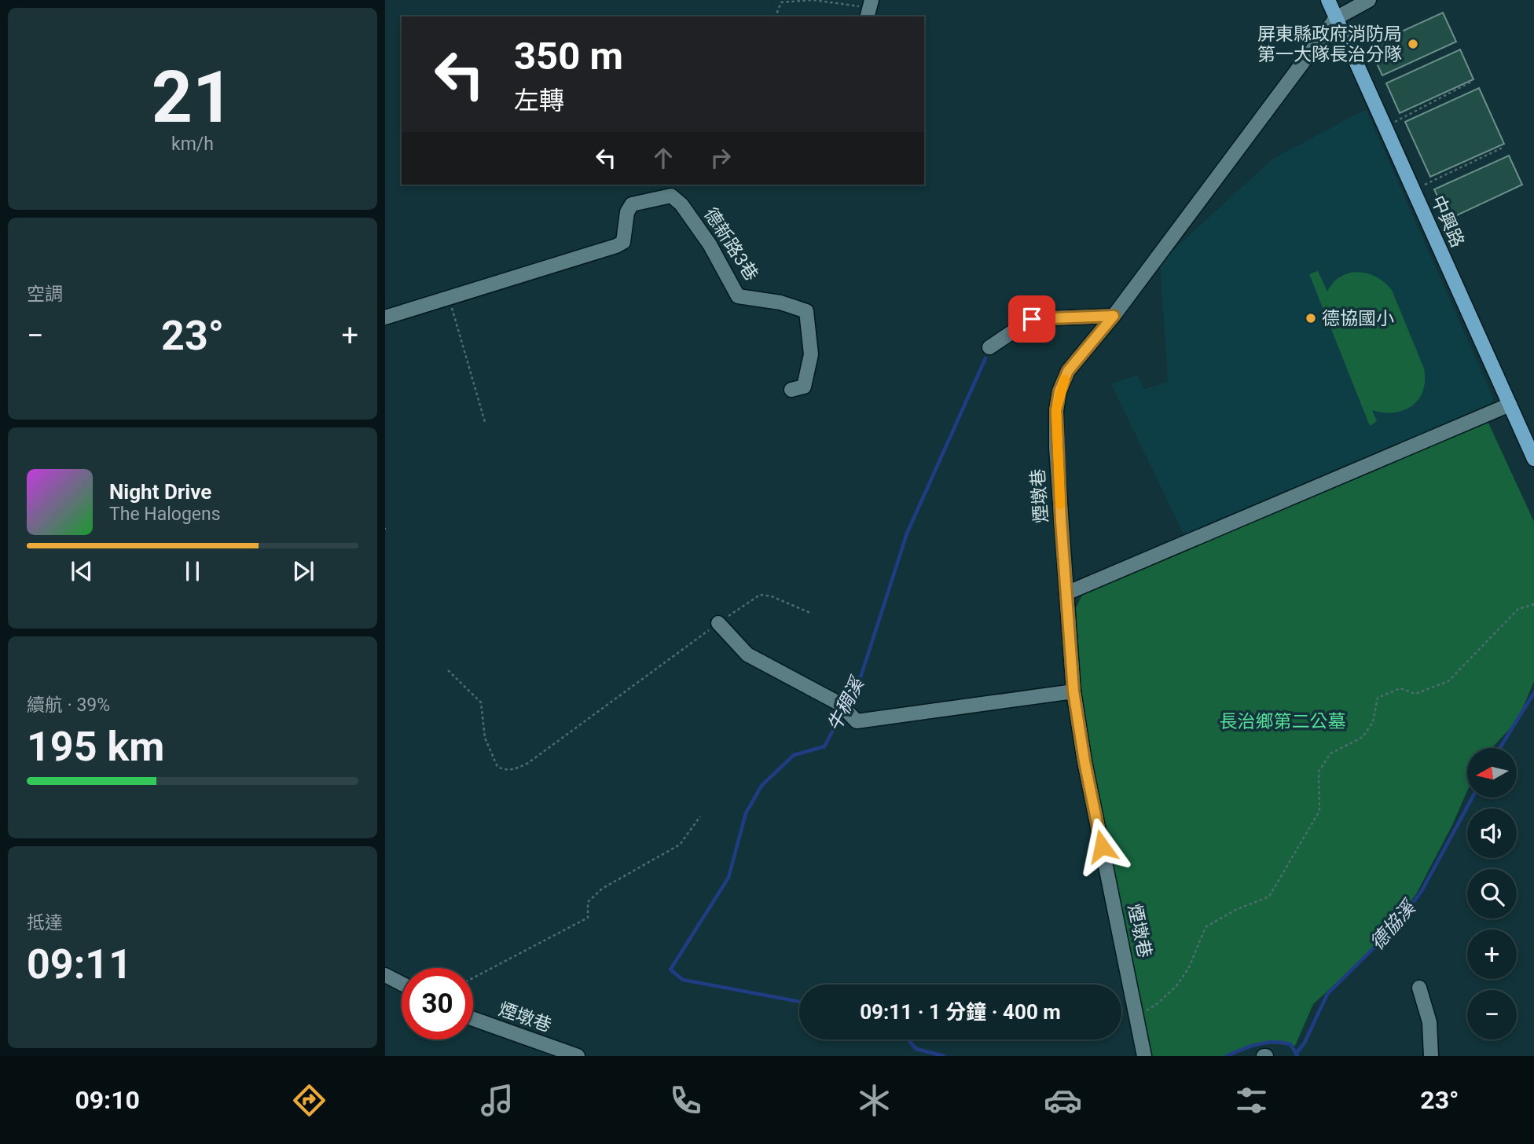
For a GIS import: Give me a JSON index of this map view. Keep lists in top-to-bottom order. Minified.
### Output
{"streets":{"main road":["中興路"],"street":["德新路3巷","煙墩巷"]},"crossings":[["中興路","煙墩巷"]],"water":["牛稠溪","德協溪"],"parks":["長治鄉第二公墓"],"places":["屏東縣政府消防局 第一大隊長治分隊","德協國小"],"north":"left","page":{"tile":[["21","km/h"],"空調",["續航 · 39%","195 km"],["抵達","09:11"]],"turn":["350 m","左轉"],"heat":["−","23°","+"],"song":["Night Drive","The Halogens"],"map_buttons":["+","−"],"limit":"30","trip":"09:11 · 1 分鐘 · 400 m","tabs":["09:10","23°"]}}
